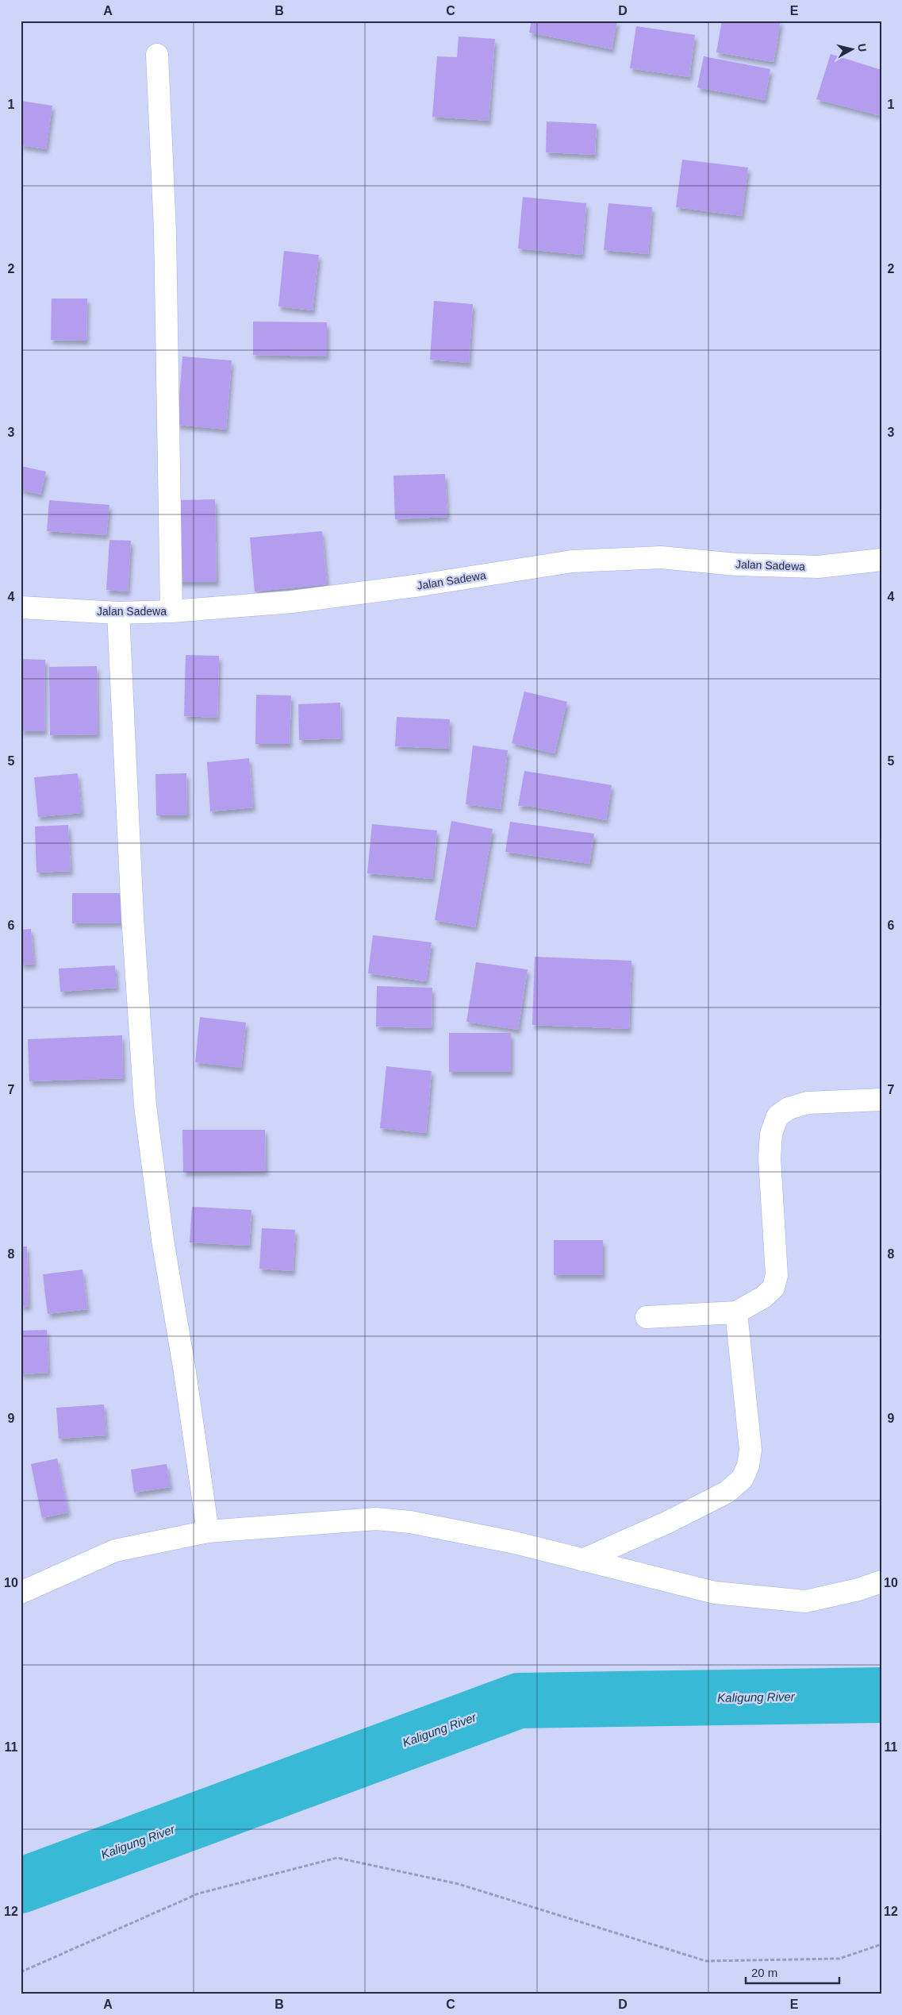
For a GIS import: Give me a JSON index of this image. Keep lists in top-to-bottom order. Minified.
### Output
{"streets":{"street":["Jalan Sadewa"]},"water":["Kaligung River"],"scale_bar":"20 m","north":"right","grid":{"columns":["A","B","C","D","E"],"rows":["1","2","3","4","5","6","7","8","9","10","11","12"]}}
